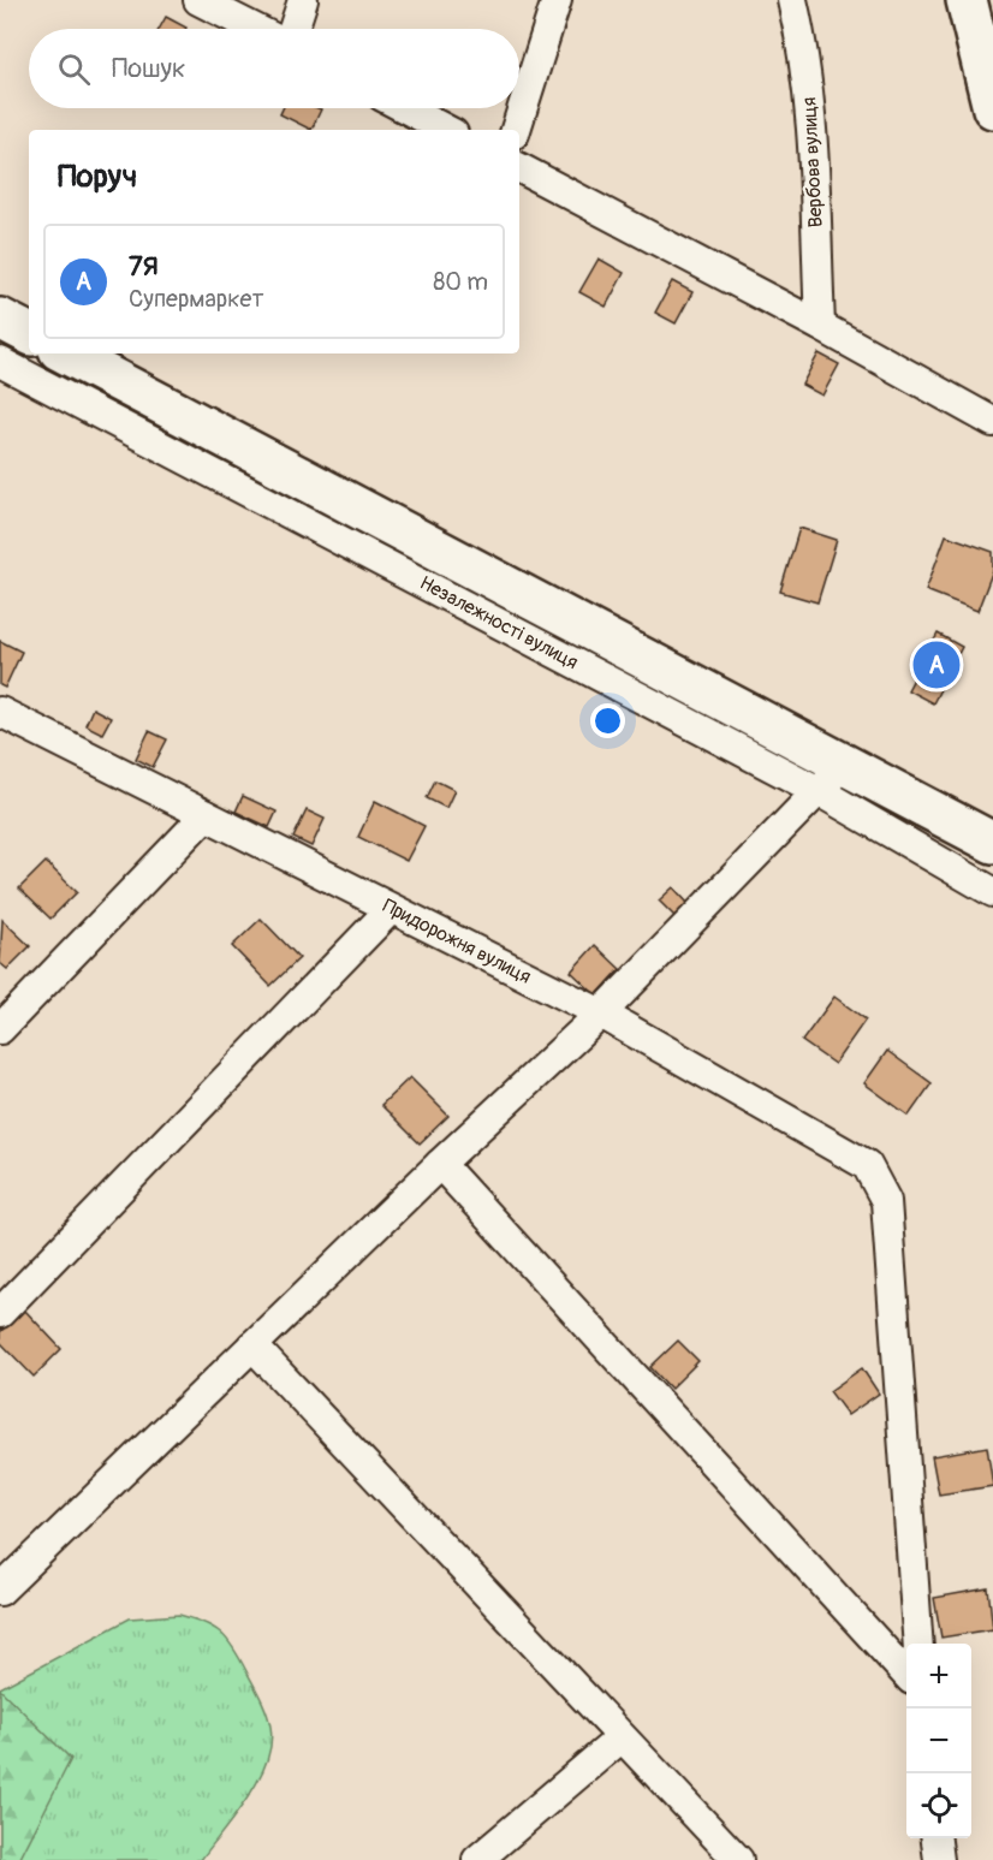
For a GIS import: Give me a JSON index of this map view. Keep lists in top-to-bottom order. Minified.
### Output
{"streets":{"street":["Вербова вулиця","Незалежності вулиця","Придорожня вулиця"]},"page":{"search":"Пошук","heading":"Поруч","list":[{"mark":"A","name":"7Я","note":"Супермаркет","value":"80 m"}],"pins":"A","map_buttons":["+","−"]}}
